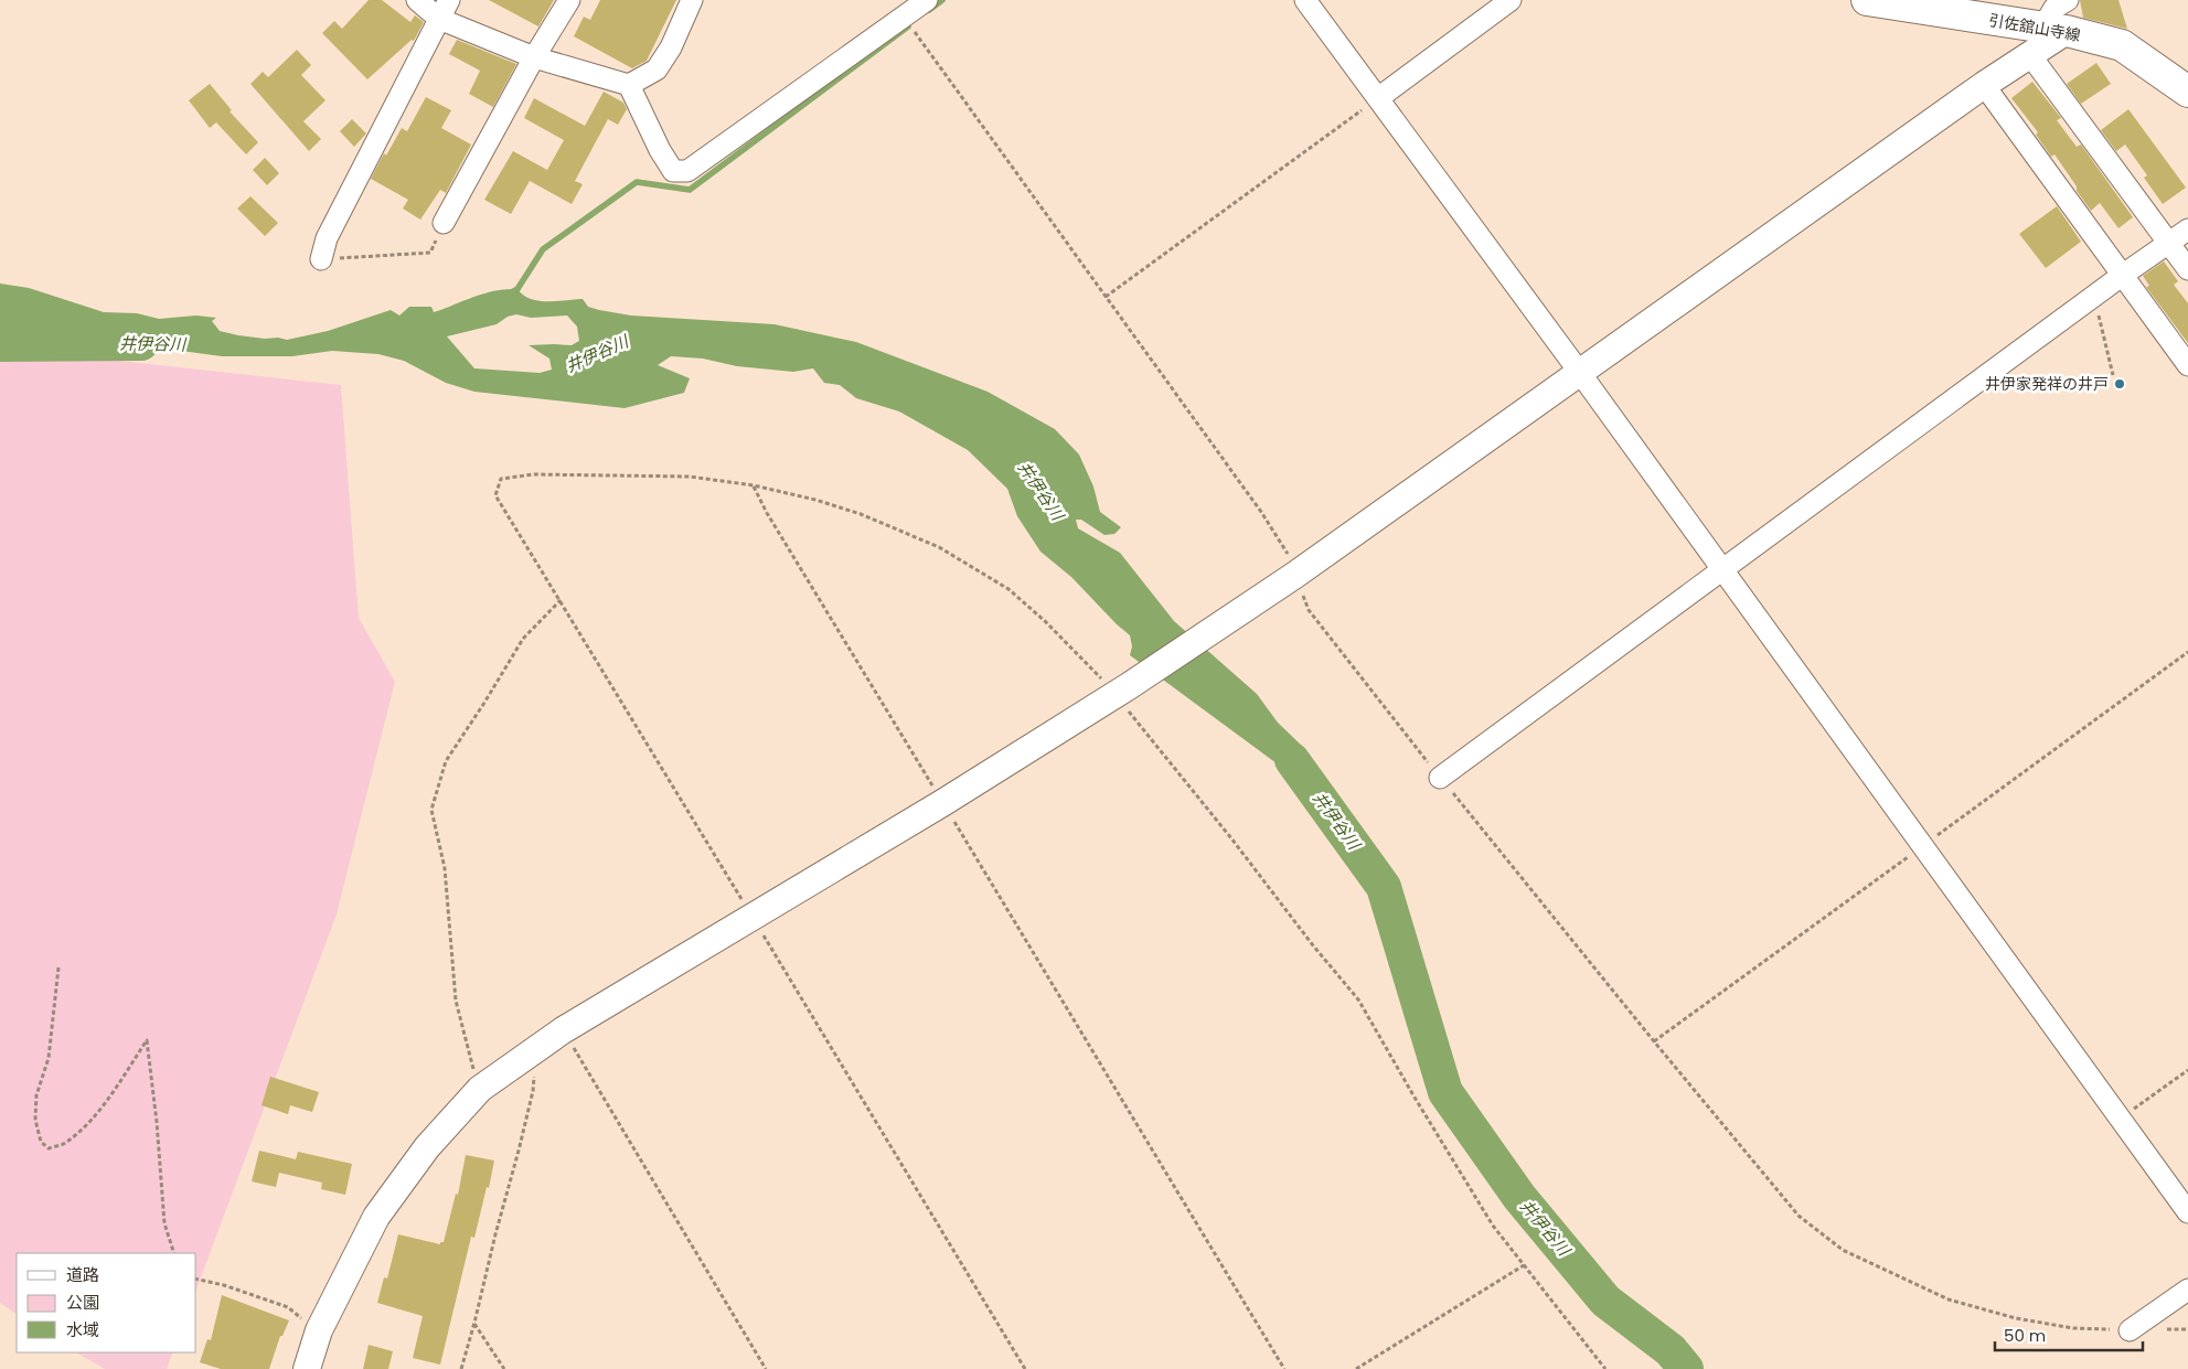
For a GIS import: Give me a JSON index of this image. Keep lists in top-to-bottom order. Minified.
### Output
{"streets":{"main road":["引佐舘山寺線"]},"water":["井伊谷川"],"places":["井伊家発祥の井戸"],"legend":["道路","公園","水域"],"scale_bar":"50 m"}
